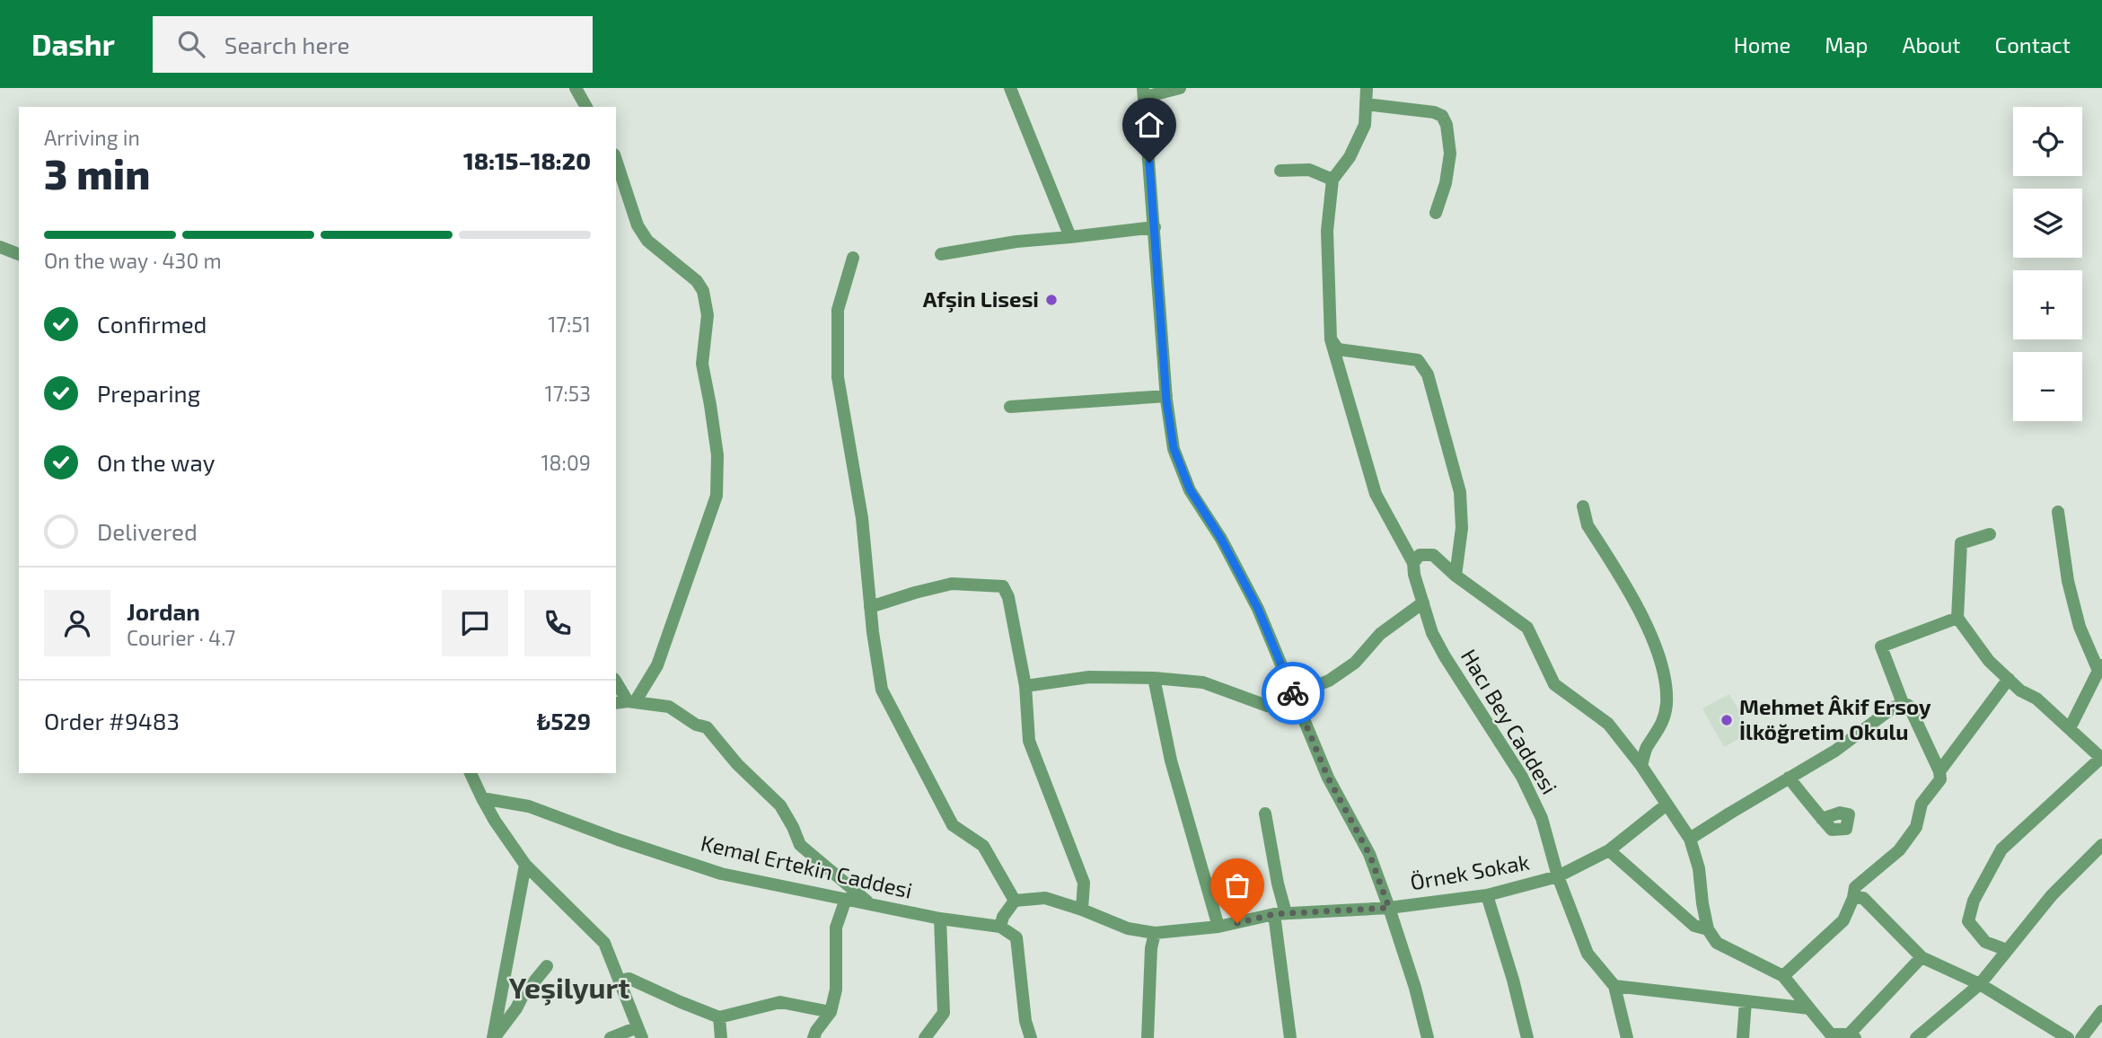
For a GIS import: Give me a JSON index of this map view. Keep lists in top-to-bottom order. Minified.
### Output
{"streets":{"street":["Hacı Bey Caddesi","Kemal Ertekin Caddesi","Örnek Sokak"]},"crossings":[["Hacı Bey Caddesi","Örnek Sokak"]],"districts":["Yeşilyurt"],"places":["Afşin Lisesi","Mehmet Âkif Ersoy İlköğretim Okulu"],"page":{"header":"Dashr","search":"Search here","nav":["Home","Map","About","Contact"],"map_buttons":["+","−"],"heading":["3 min","Arriving in","18:15–18:20"],"panel":["Jordan","Courier · 4.7","Order #9483","₺529"],"bar":"On the way · 430 m","list":[["Confirmed","17:51"],["Preparing","17:53"],["On the way","18:09"],"Delivered"]}}
